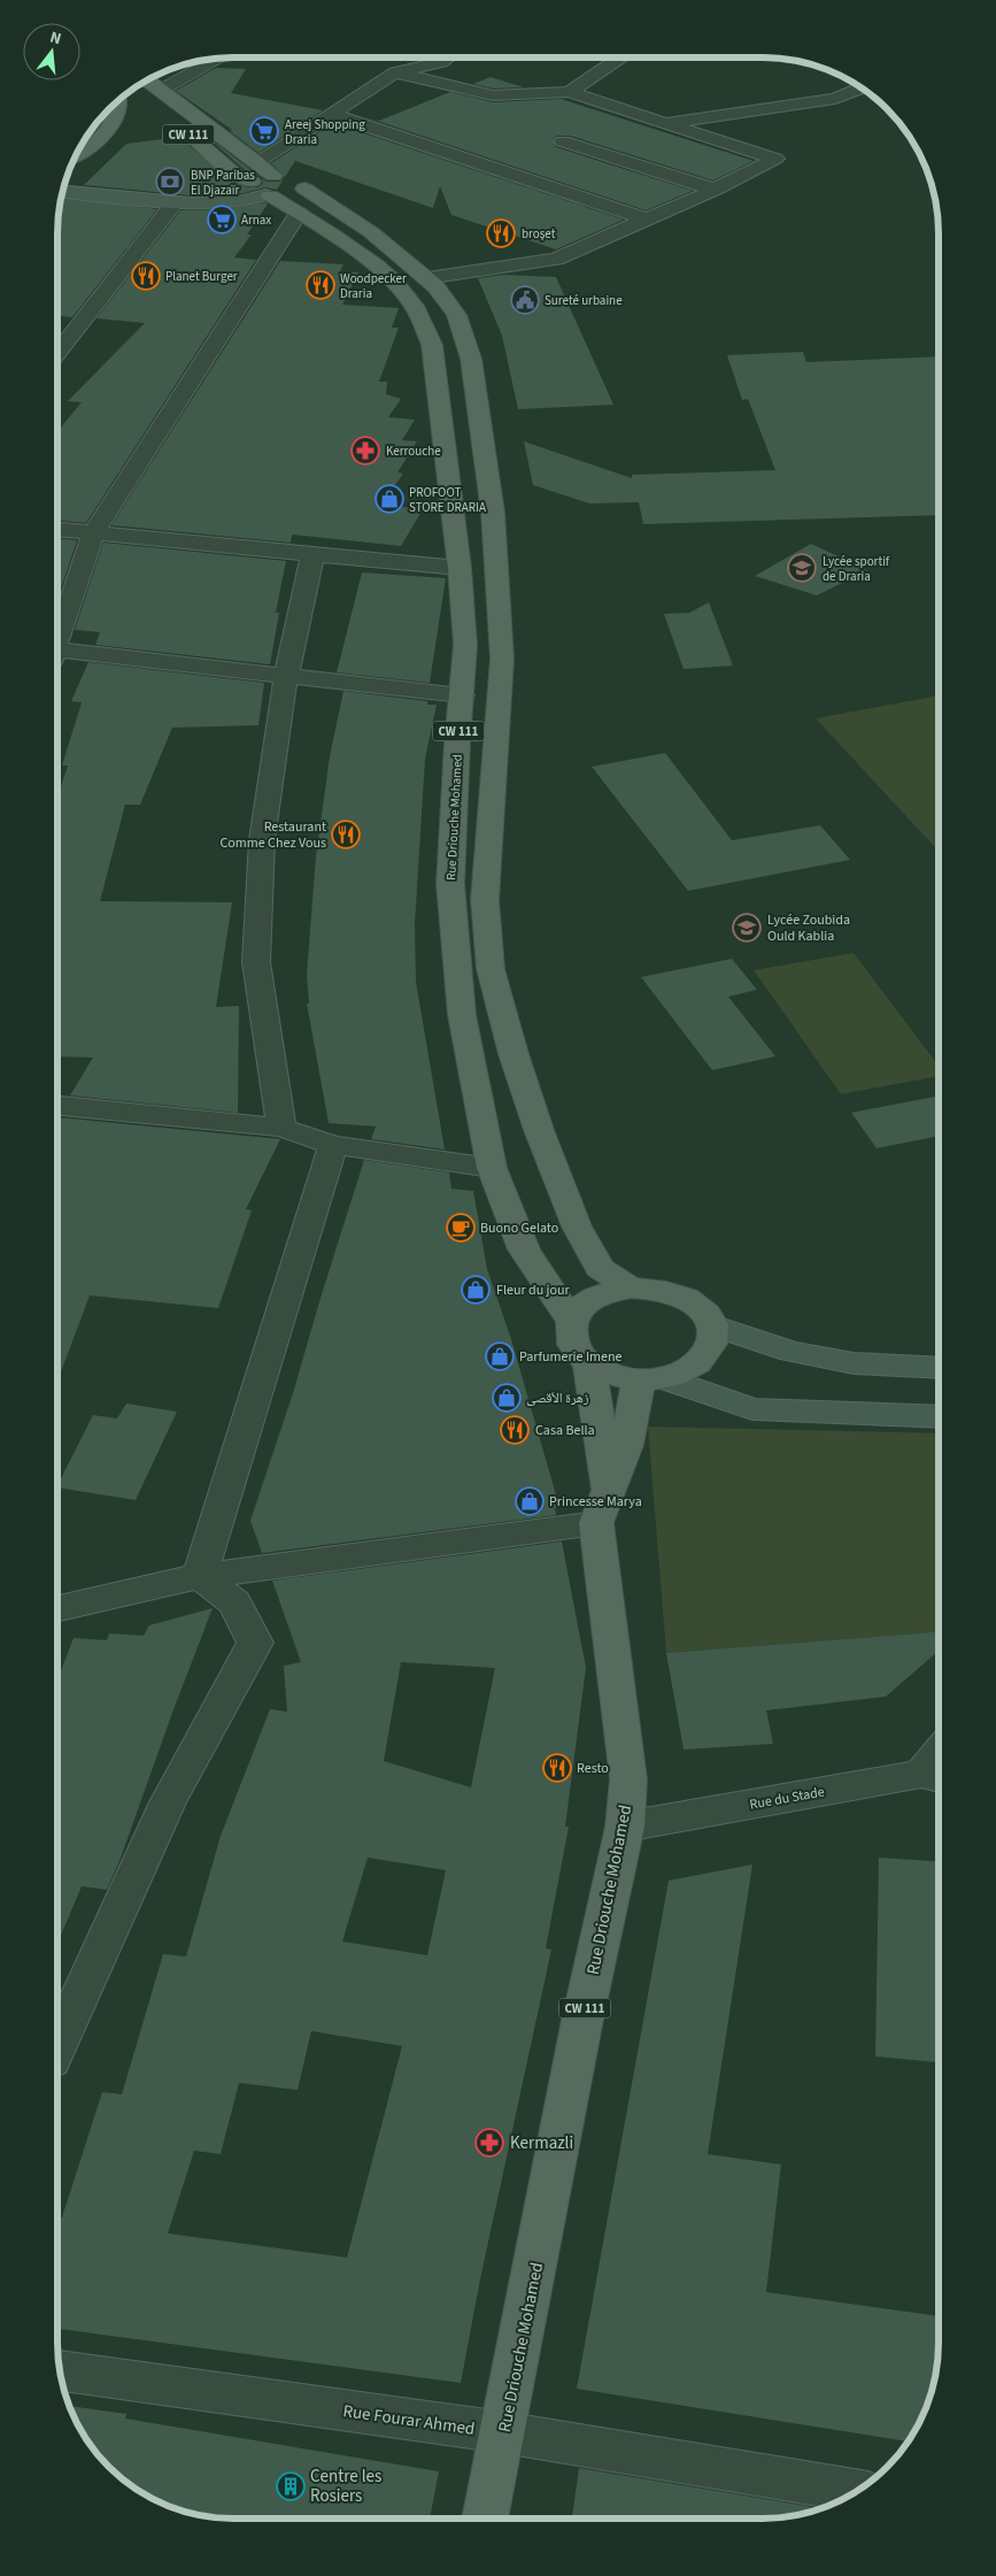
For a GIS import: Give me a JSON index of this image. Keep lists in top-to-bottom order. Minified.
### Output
{"streets":{"main road":["CW 111","Rue Driouche Mohamed"],"street":["Rue du Stade","Rue Fourar Ahmed"]},"crossings":[["CW 111","Rue Driouche Mohamed"],["Rue Driouche Mohamed","Rue du Stade"],["Rue Driouche Mohamed","Rue Fourar Ahmed"]],"places":{"supermarket":["Areej Shopping Draria","Arnax"],"bank":["BNP Paribas El Djazaïr"],"restaurant":["broşet","Planet Burger","Woodpecker Draria","Restaurant Comme Chez Vous","Casa Bella","Resto"],"public building":["Sureté urbaine"],"pharmacy":["Kerrouche","Kermazli"],"shop":["PROFOOT STORE DRARIA","Fleur du jour","Parfumerie Imene","زهرة الأقصى","Princesse Marya"],"school or university":["Lycée sportif de Draria","Lycée Zoubida Ould Kablia"],"cafe":["Buono Gelato"],"building":["Centre les Rosiers"]},"north":"top"}
